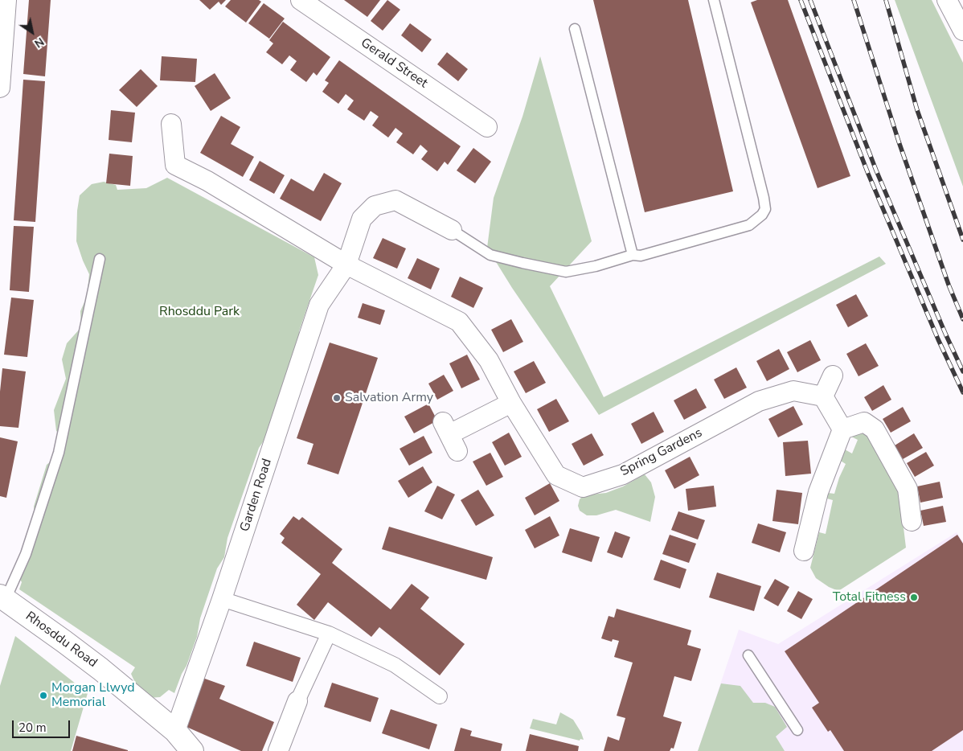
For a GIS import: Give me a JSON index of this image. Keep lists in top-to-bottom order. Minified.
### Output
{"streets":{"main road":["Rhosddu Road"],"street":["Gerald Street","Spring Gardens","Garden Road"]},"crossings":[["Spring Gardens","Garden Road"],["Garden Road","Rhosddu Road"]],"parks":["Rhosddu Park"],"places":["Salvation Army","Total Fitness","Morgan Llwyd Memorial"],"scale_bar":"20 m","north":"bottom right"}
